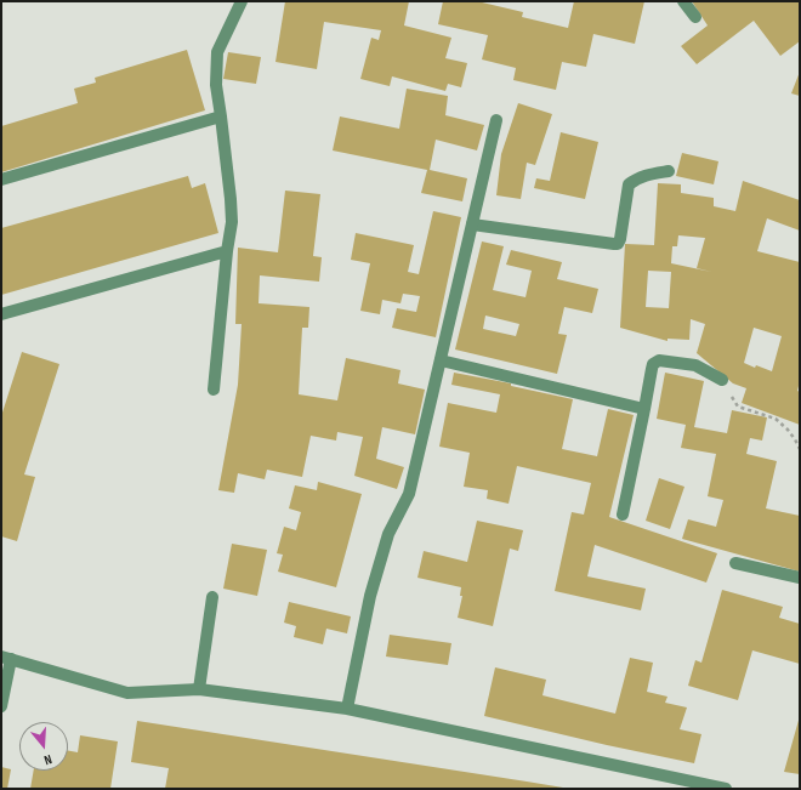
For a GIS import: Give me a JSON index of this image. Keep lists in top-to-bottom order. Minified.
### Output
{"north":"bottom"}
